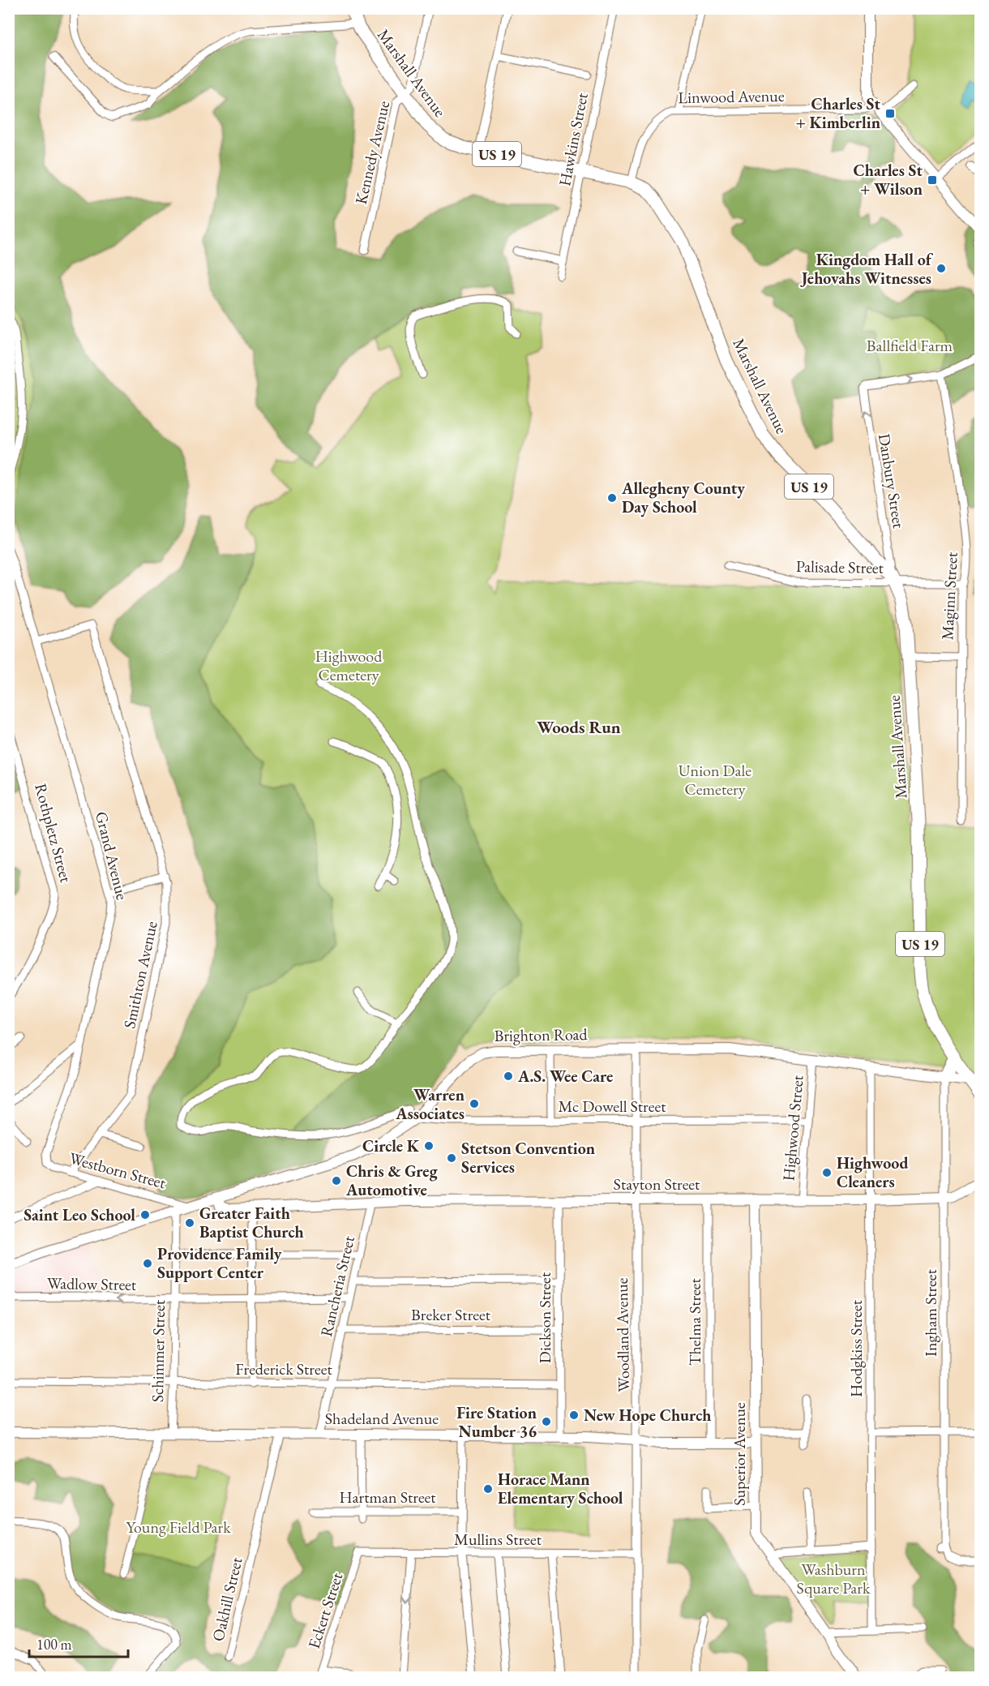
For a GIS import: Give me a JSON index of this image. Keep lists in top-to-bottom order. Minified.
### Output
{"streets":{"main road":["Marshall Avenue","US 19"],"street":["Linwood Avenue","Hawkins Street","Kennedy Avenue","Danbury Street","Palisade Street","Maginn Street","Rothpletz Street","Grand Avenue","Smithton Avenue","Brighton Road","Mc Dowell Street","Highwood Street","Westborn Street","Stayton Street","Wadlow Street","Rancheria Street","Ingham Street","Breker Street","Dickson Street","Thelma Street","Woodland Avenue","Hodgkiss Street","Schimmer Street","Frederick Street","Shadeland Avenue","Superior Avenue","Hartman Street","Mullins Street","Oakhill Street","Eckert Street"]},"crossings":[["Marshall Avenue","Linwood Avenue"],["Marshall Avenue","Hawkins Street"],["Marshall Avenue","Kennedy Avenue"],["Marshall Avenue","Danbury Street"],["Marshall Avenue","Palisade Street"],["Marshall Avenue","Brighton Road"],["Danbury Street","Palisade Street"],["Danbury Street","Maginn Street"],["Palisade Street","Maginn Street"],["Grand Avenue","Smithton Avenue"],["Grand Avenue","Westborn Street"],["Smithton Avenue","Westborn Street"],["Brighton Road","Mc Dowell Street"],["Brighton Road","Highwood Street"],["Brighton Road","Westborn Street"],["Brighton Road","Stayton Street"],["Brighton Road","Ingham Street"],["Brighton Road","Woodland Avenue"],["Brighton Road","Hodgkiss Street"],["Brighton Road","Schimmer Street"],["Mc Dowell Street","Highwood Street"],["Mc Dowell Street","Woodland Avenue"],["Highwood Street","Stayton Street"],["Stayton Street","Rancheria Street"],["Stayton Street","Ingham Street"],["Stayton Street","Dickson Street"],["Stayton Street","Thelma Street"],["Stayton Street","Woodland Avenue"],["Stayton Street","Hodgkiss Street"],["Stayton Street","Superior Avenue"],["Wadlow Street","Rancheria Street"],["Wadlow Street","Schimmer Street"],["Rancheria Street","Breker Street"],["Rancheria Street","Frederick Street"],["Rancheria Street","Shadeland Avenue"],["Breker Street","Dickson Street"],["Dickson Street","Frederick Street"],["Dickson Street","Shadeland Avenue"],["Thelma Street","Shadeland Avenue"],["Woodland Avenue","Shadeland Avenue"],["Woodland Avenue","Mullins Street"],["Schimmer Street","Frederick Street"],["Schimmer Street","Shadeland Avenue"],["Shadeland Avenue","Superior Avenue"],["Shadeland Avenue","Oakhill Street"],["Mullins Street","Eckert Street"]],"one_way":["Wadlow Street"],"districts":["Woods Run"],"parks":["Ballfield Farm","Highwood Cemetery","Union Dale Cemetery","Young Field Park","Washburn Square Park"],"places":{"transit":["Charles St + Kimberlin","Charles St + Wilson"],"other":["Kingdom Hall of Jehovahs Witnesses","Allegheny County Day School","A.S. Wee Care","Warren Associates","Circle K","Stetson Convention Services","Highwood Cleaners","Chris & Greg Automotive","Saint Leo School","Greater Faith Baptist Church","Providence Family Support Center","New Hope Church","Fire Station Number 36","Horace Mann Elementary School"]},"scale_bar":"100 m"}
